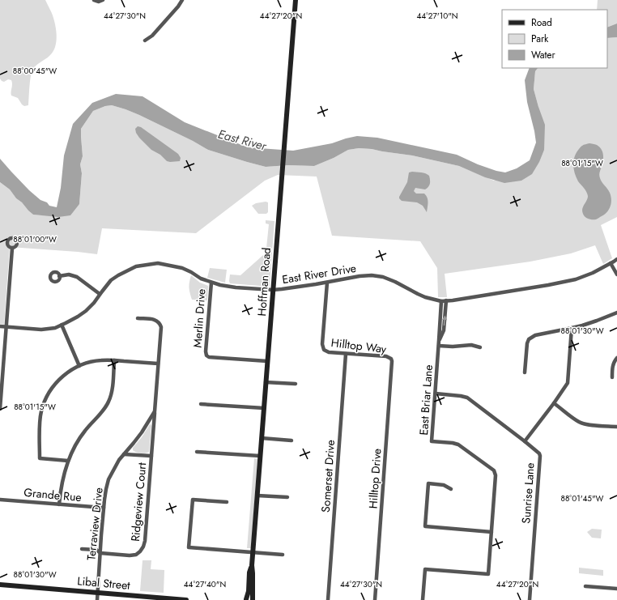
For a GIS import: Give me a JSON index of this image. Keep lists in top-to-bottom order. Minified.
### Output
{"streets":{"street":["East River Drive","Hoffman Road","Merlin Drive","Hilltop Way","East Briar Lane","Somerset Drive","Hilltop Drive","Sunrise Lane","Grande Rue","Ridgeview Court","Terraview Drive","Libal Street"]},"crossings":[["East River Drive","Hoffman Road"],["East River Drive","Merlin Drive"],["East River Drive","Hilltop Way"],["East River Drive","East Briar Lane"],["Hoffman Road","Merlin Drive"],["Hilltop Way","Somerset Drive"],["Hilltop Way","Hilltop Drive"],["East Briar Lane","Sunrise Lane"],["Grande Rue","Terraview Drive"],["Ridgeview Court","Terraview Drive"],["Terraview Drive","Libal Street"]],"water":["East River"],"legend":["Road","Park","Water"],"coordinates":["44°27'30\"N","44°27'20\"N","44°27'10\"N","88°00'45\"W","88°01'15\"W","88°01'00\"W","88°01'30\"W","88°01'45\"W","44°27'40\"N"]}
